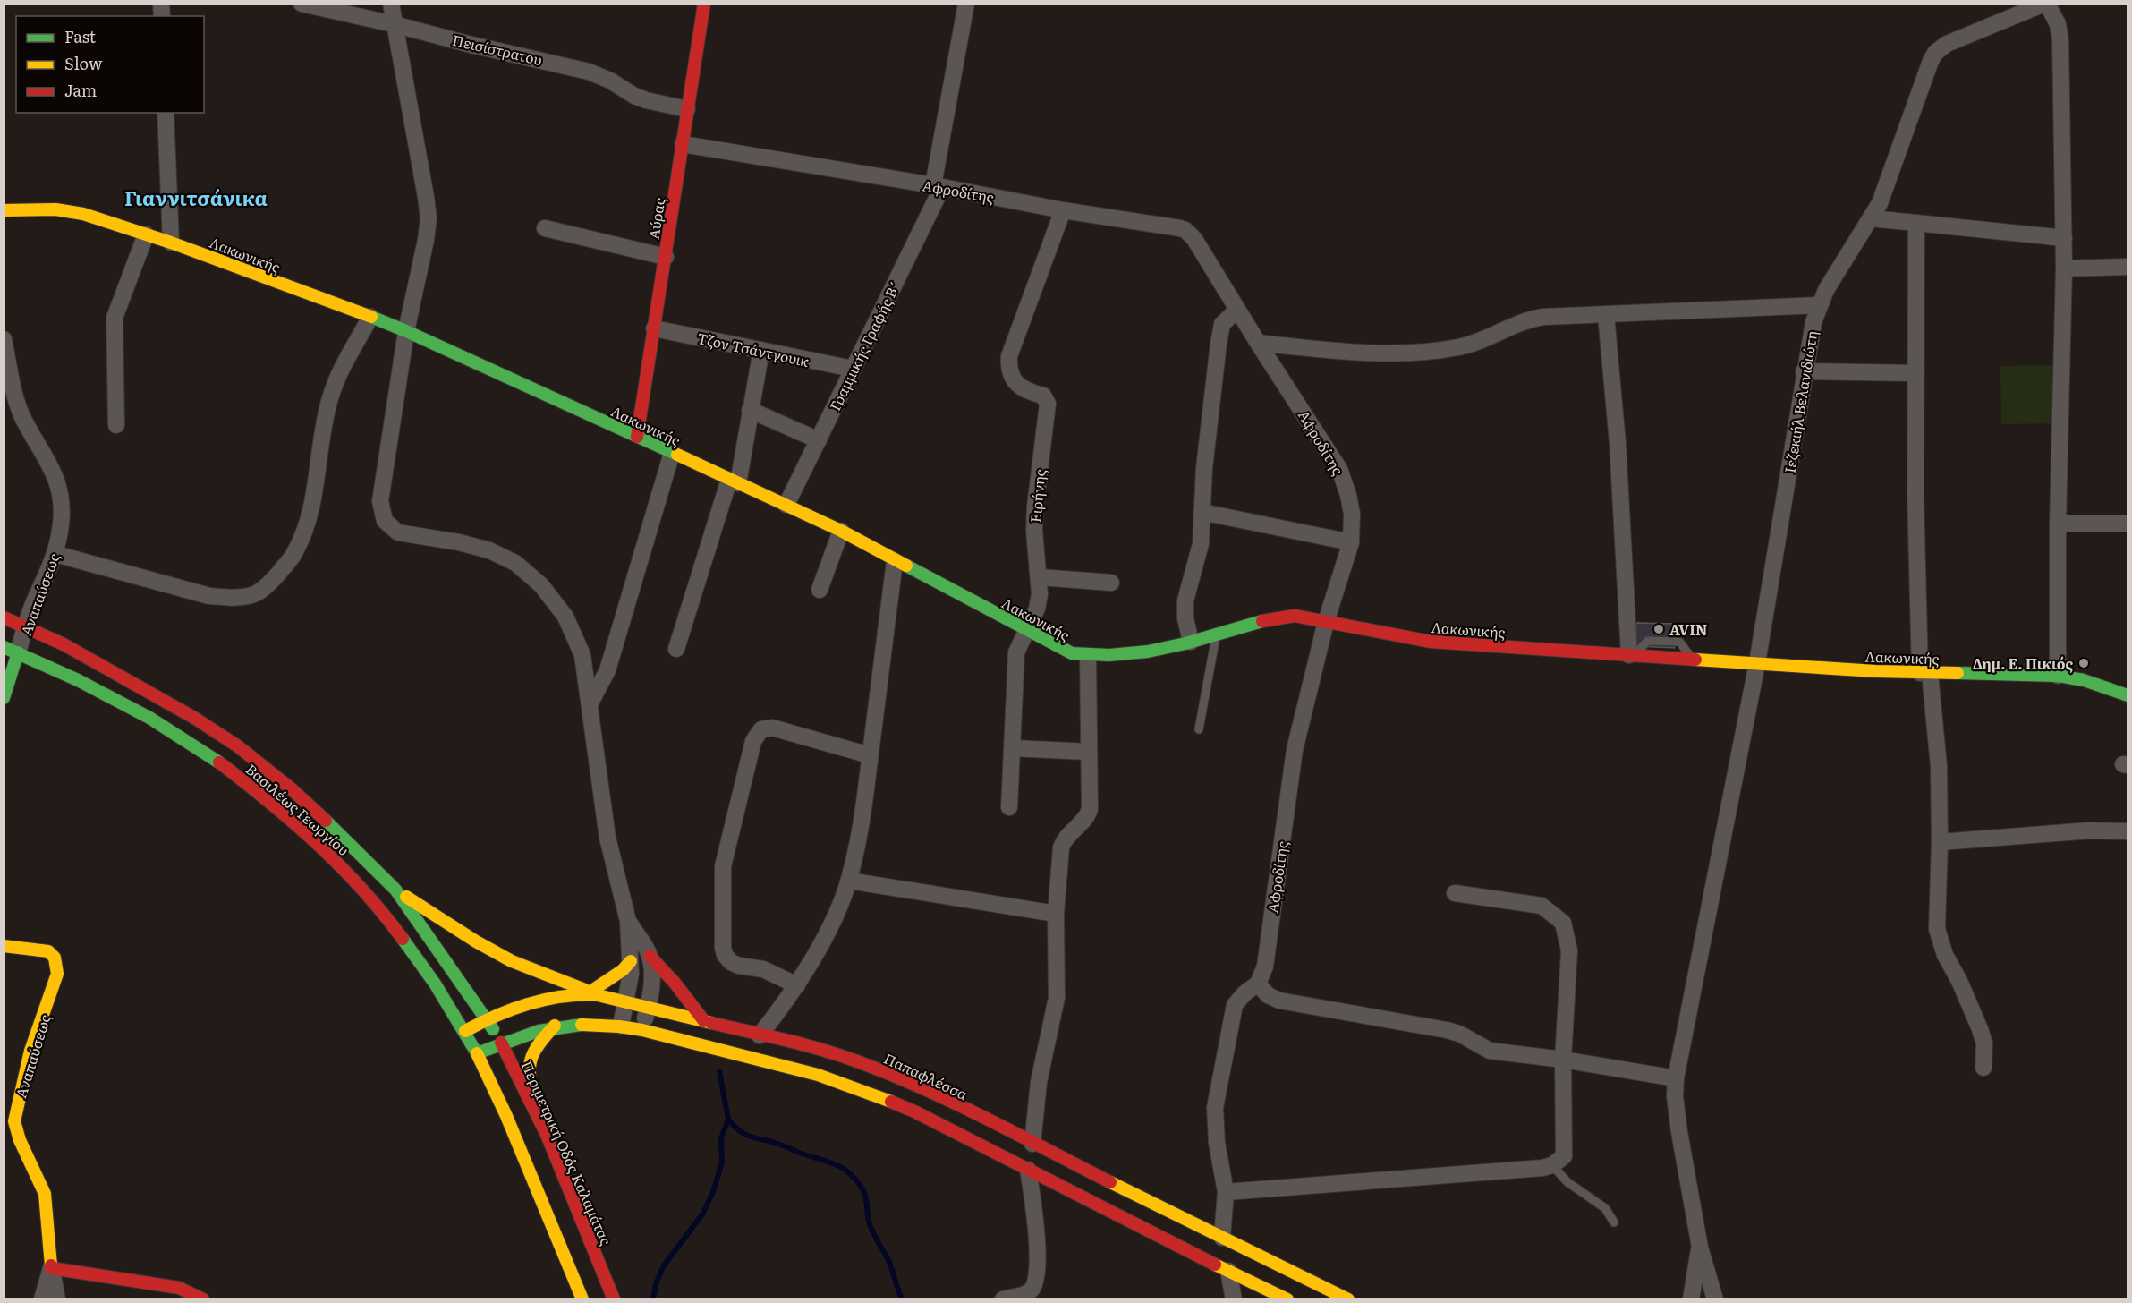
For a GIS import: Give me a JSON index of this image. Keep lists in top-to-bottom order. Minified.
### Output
{"streets":{"main road":["Αύρας","Λακωνικής","Αναπαύσεως","Βασιλέως Γεωργίου","Παπαφλέσσα","Περιμετρική Οδός Καλαμάτας"],"street":["Πεισίστρατου","Αφροδίτης","Γραμμικής Γραφής Β΄","Τζον Τσάντγουικ","Ιεζεκιήλ Βελανιδιώτη","Ειρήνης"]},"crossings":[["Πεισίστρατου","Αύρας"],["Αφροδίτης","Αύρας"],["Αφροδίτης","Λακωνικής"],["Αφροδίτης","Γραμμικής Γραφής Β΄"],["Αφροδίτης","Ειρήνης"],["Αφροδίτης","Παπαφλέσσα"],["Αύρας","Λακωνικής"],["Αύρας","Τζον Τσάντγουικ"],["Λακωνικής","Γραμμικής Γραφής Β΄"],["Λακωνικής","Ιεζεκιήλ Βελανιδιώτη"],["Λακωνικής","Ειρήνης"],["Γραμμικής Γραφής Β΄","Τζον Τσάντγουικ"],["Αναπαύσεως","Βασιλέως Γεωργίου"],["Βασιλέως Γεωργίου","Παπαφλέσσα"],["Βασιλέως Γεωργίου","Περιμετρική Οδός Καλαμάτας"],["Παπαφλέσσα","Περιμετρική Οδός Καλαμάτας"]],"districts":["Γιαννιτσάνικα"],"places":["AVIN","Δημ. Ε. Πικιός"],"legend":["Fast","Slow","Jam"]}
